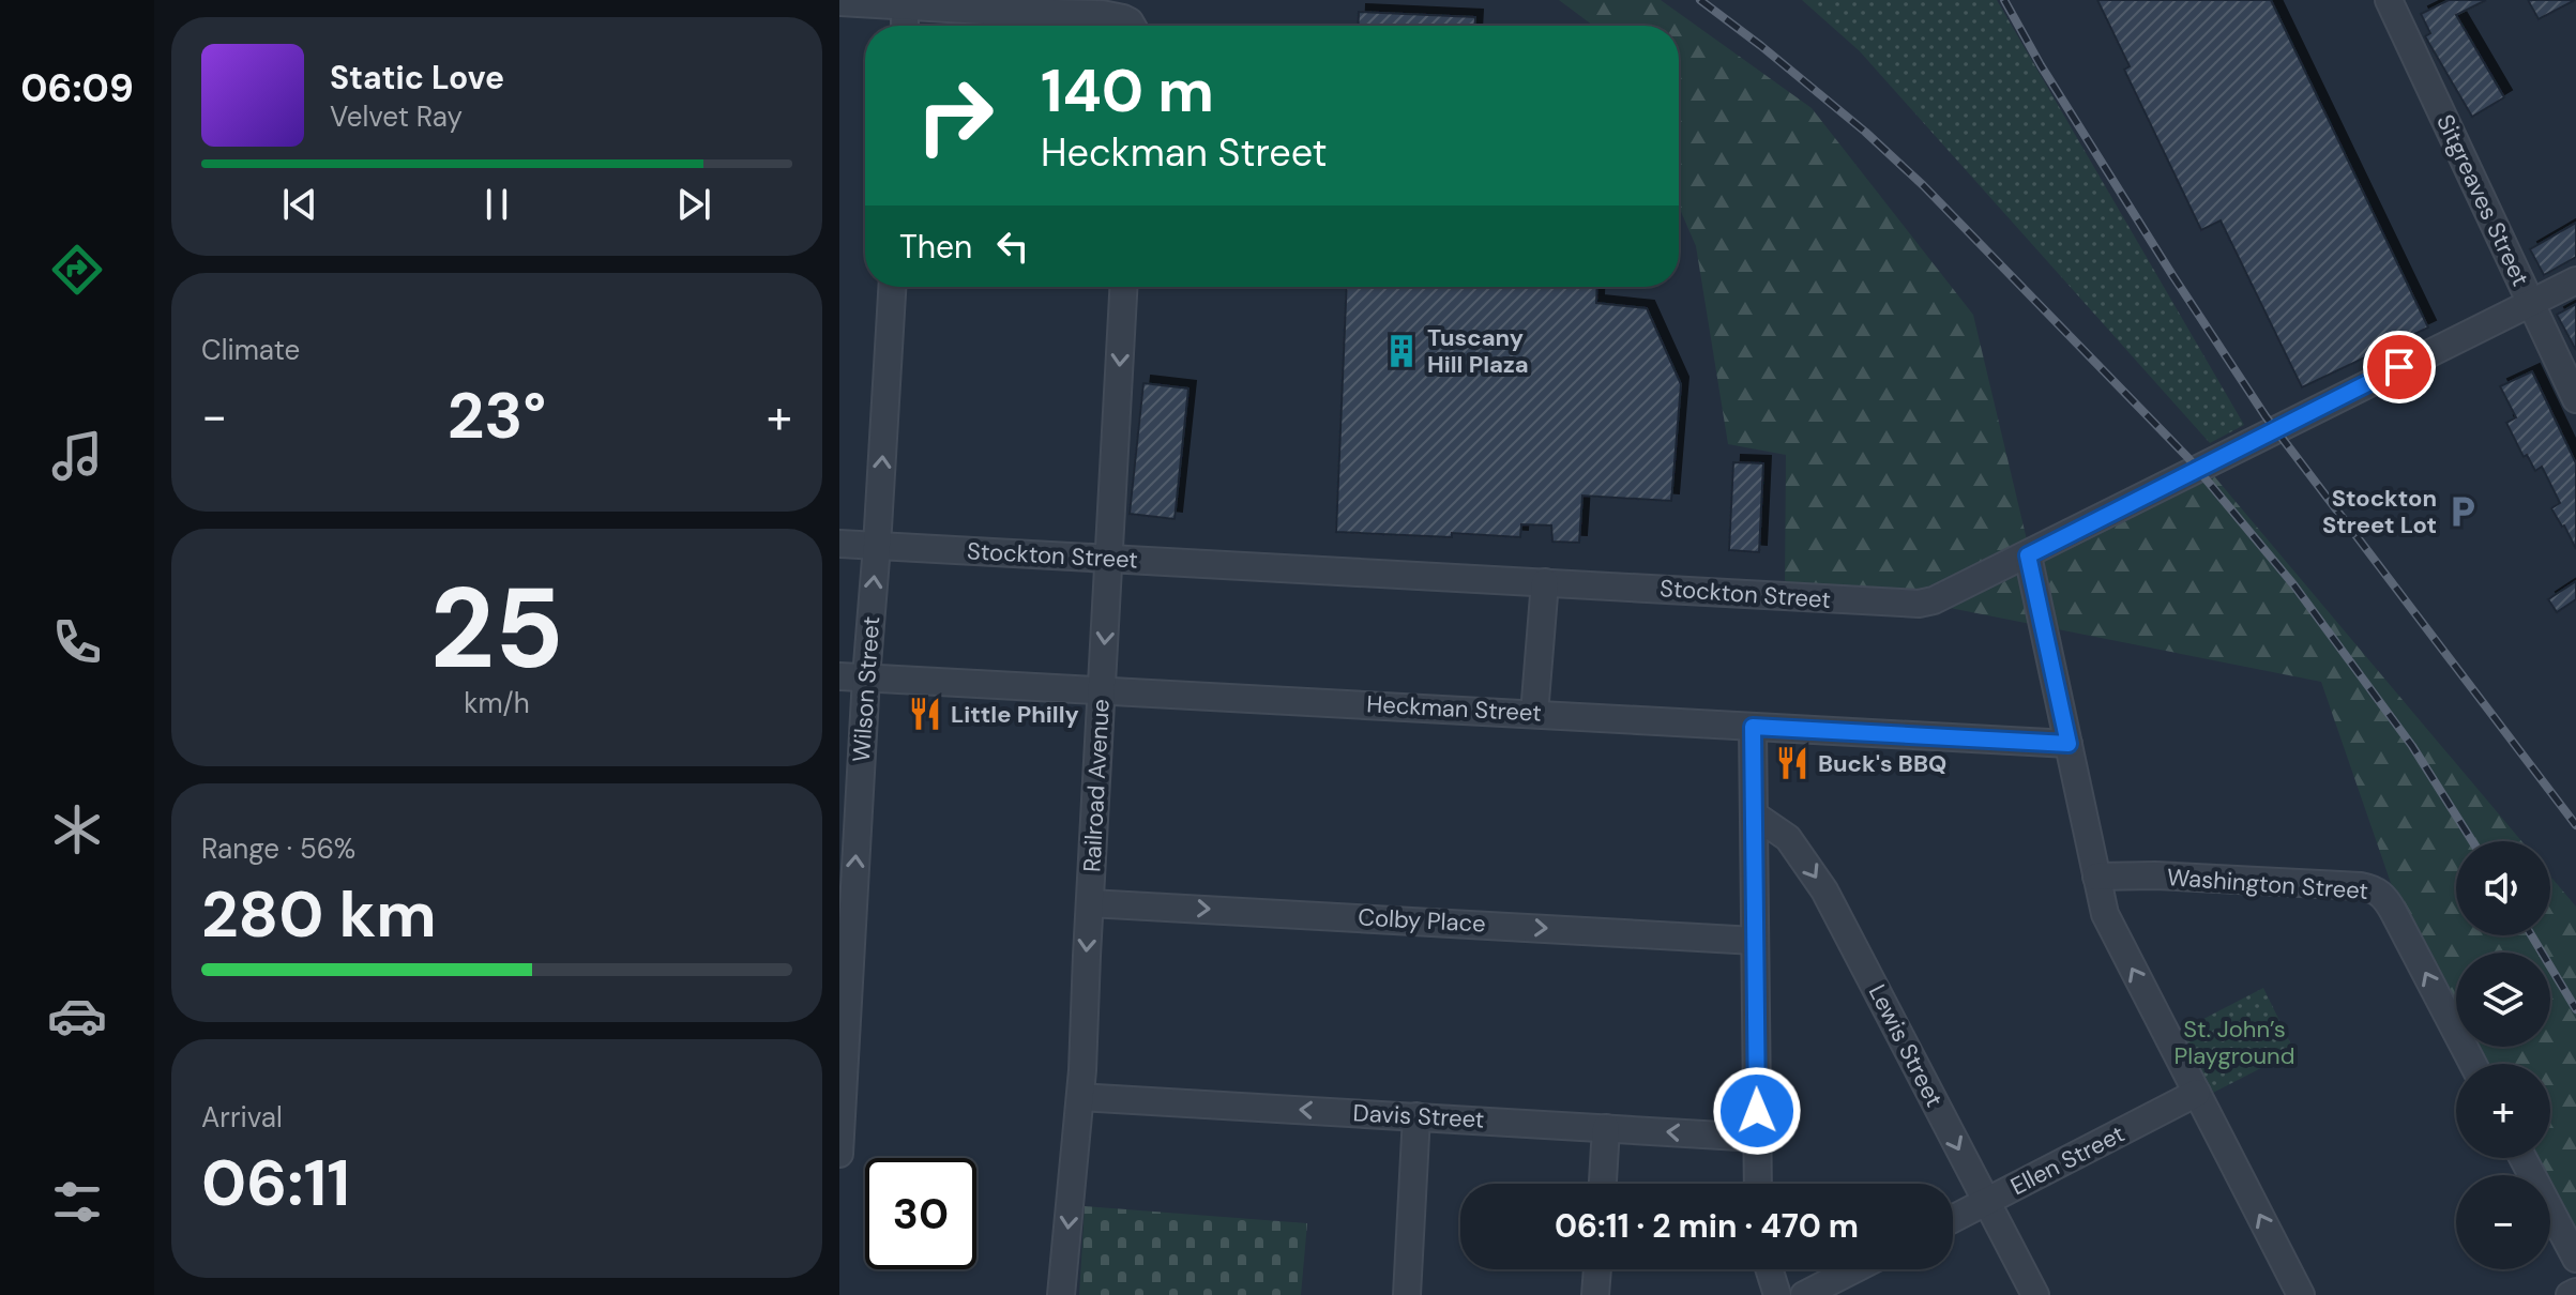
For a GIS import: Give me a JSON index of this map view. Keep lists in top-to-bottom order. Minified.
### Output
{"streets":{"street":["Sitgreaves Street","Stockton Street","Wilson Street","Heckman Street","Railroad Avenue","Washington Street","Colby Place","Lewis Street","Davis Street","Ellen Street"]},"crossings":[["Sitgreaves Street","Stockton Street"],["Stockton Street","Wilson Street"],["Stockton Street","Railroad Avenue"],["Wilson Street","Heckman Street"],["Heckman Street","Railroad Avenue"],["Railroad Avenue","Colby Place"],["Railroad Avenue","Davis Street"],["Lewis Street","Ellen Street"]],"one_way":["Wilson Street","Railroad Avenue","Washington Street","Colby Place","Lewis Street","Davis Street"],"parks":["St. John’s Playground"],"places":{"building":["Tuscany Hill Plaza"],"parking":["Stockton Street Lot"],"restaurant":["Little Philly","Buck's BBQ"]},"page":{"tabs":"06:09","turn":["140 m","Heckman Street"],"song":["Static Love","Velvet Ray"],"then":"Then","tile":["Climate",["25","km/h"],["Range · 56%","280 km"],["Arrival","06:11"]],"heat":["−","23°","+"],"map_buttons":["+","−"],"limit":"30","trip":"06:11 · 2 min · 470 m"}}
